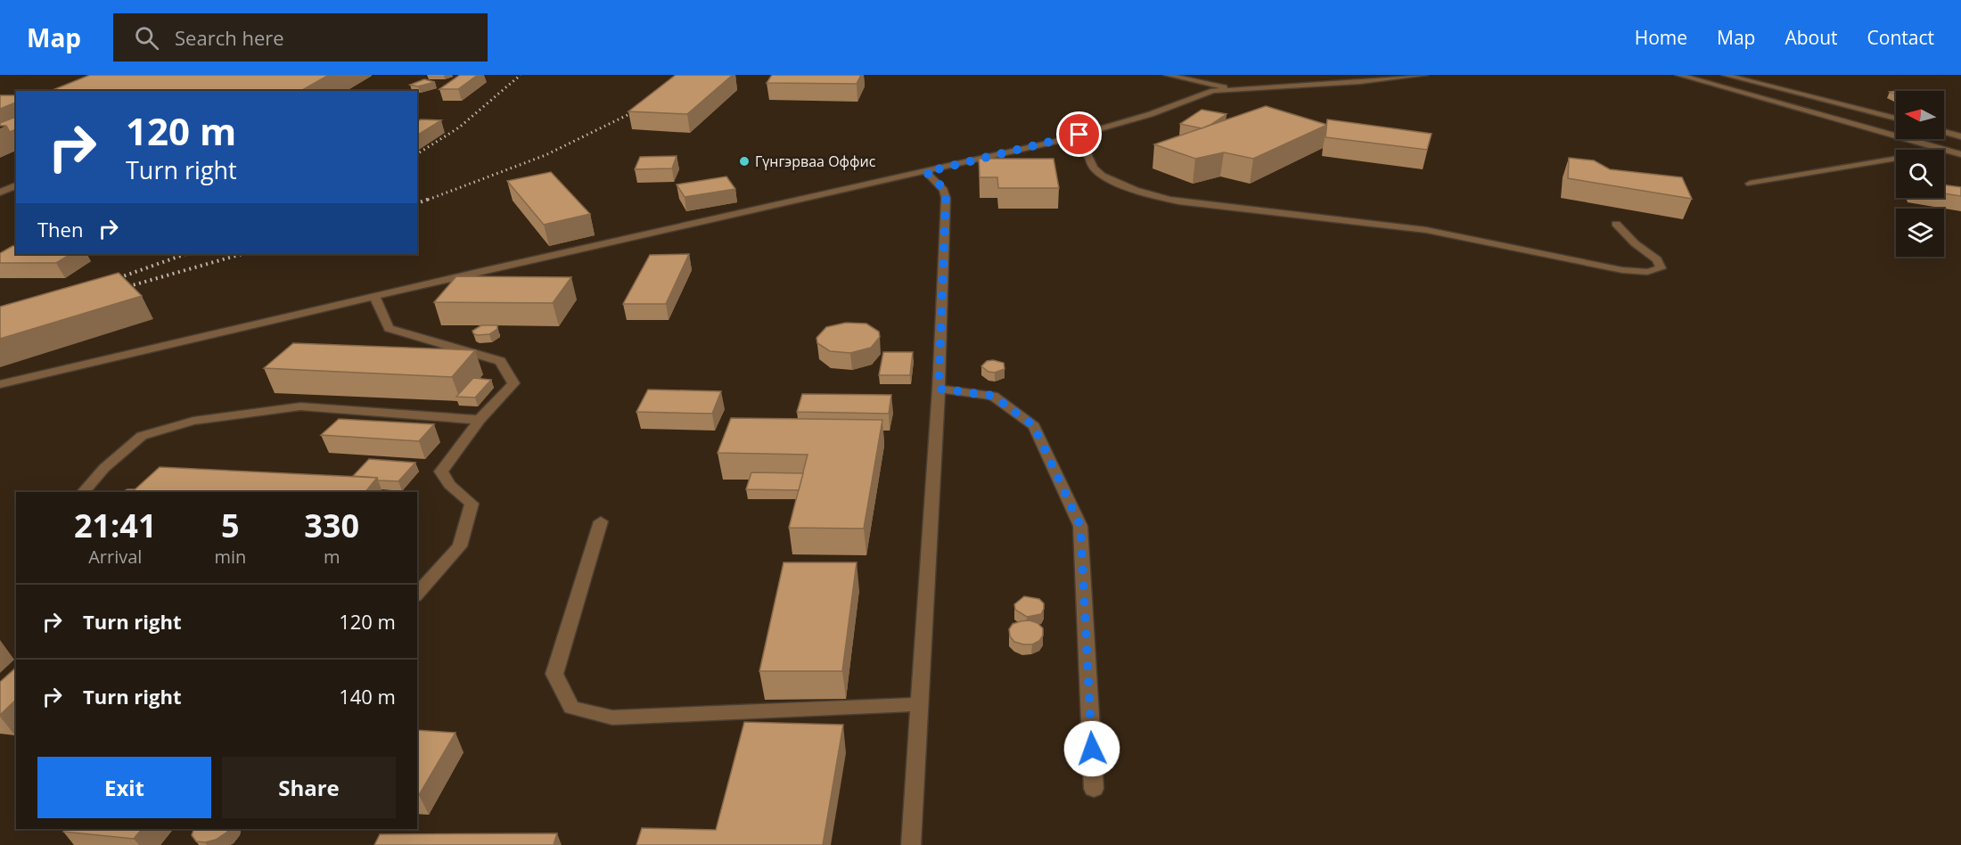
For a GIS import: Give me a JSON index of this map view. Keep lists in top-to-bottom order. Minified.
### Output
{"places":["Гүнгэрваа Оффис"],"north":"left","page":{"header":"Map","search":"Search here","nav":["Home","Map","About","Contact"],"turn":["120 m","Turn right"],"then":"Then","eta":["21:41","Arrival","5","min","330","m"],"list":[{"name":"Turn right","value":"120 m"},{"name":"Turn right","value":"140 m"}],"buttons":["Exit","Share"]}}
